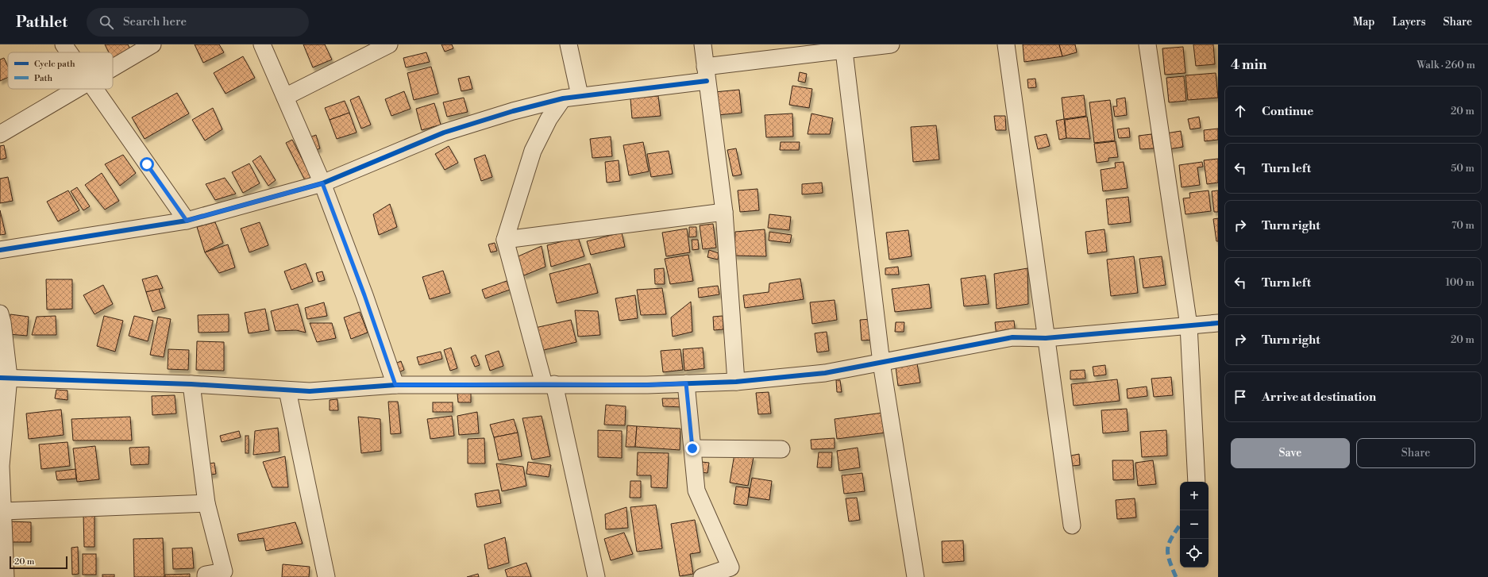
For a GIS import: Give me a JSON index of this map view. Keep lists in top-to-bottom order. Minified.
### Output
{"legend":["Cycle path","Path"],"scale_bar":"20 m","page":{"header":"Pathlet","search":"Search here","nav":["Map","Layers","Share"],"heading":["4 min","Walk · 260 m"],"list":[["Continue","20 m"],["Turn left","50 m"],["Turn right","70 m"],["Turn left","100 m"],["Turn right","20 m"],"Arrive at destination"],"buttons":["Save","Share"],"map_buttons":["+","−"],"scale":"20 m"}}
